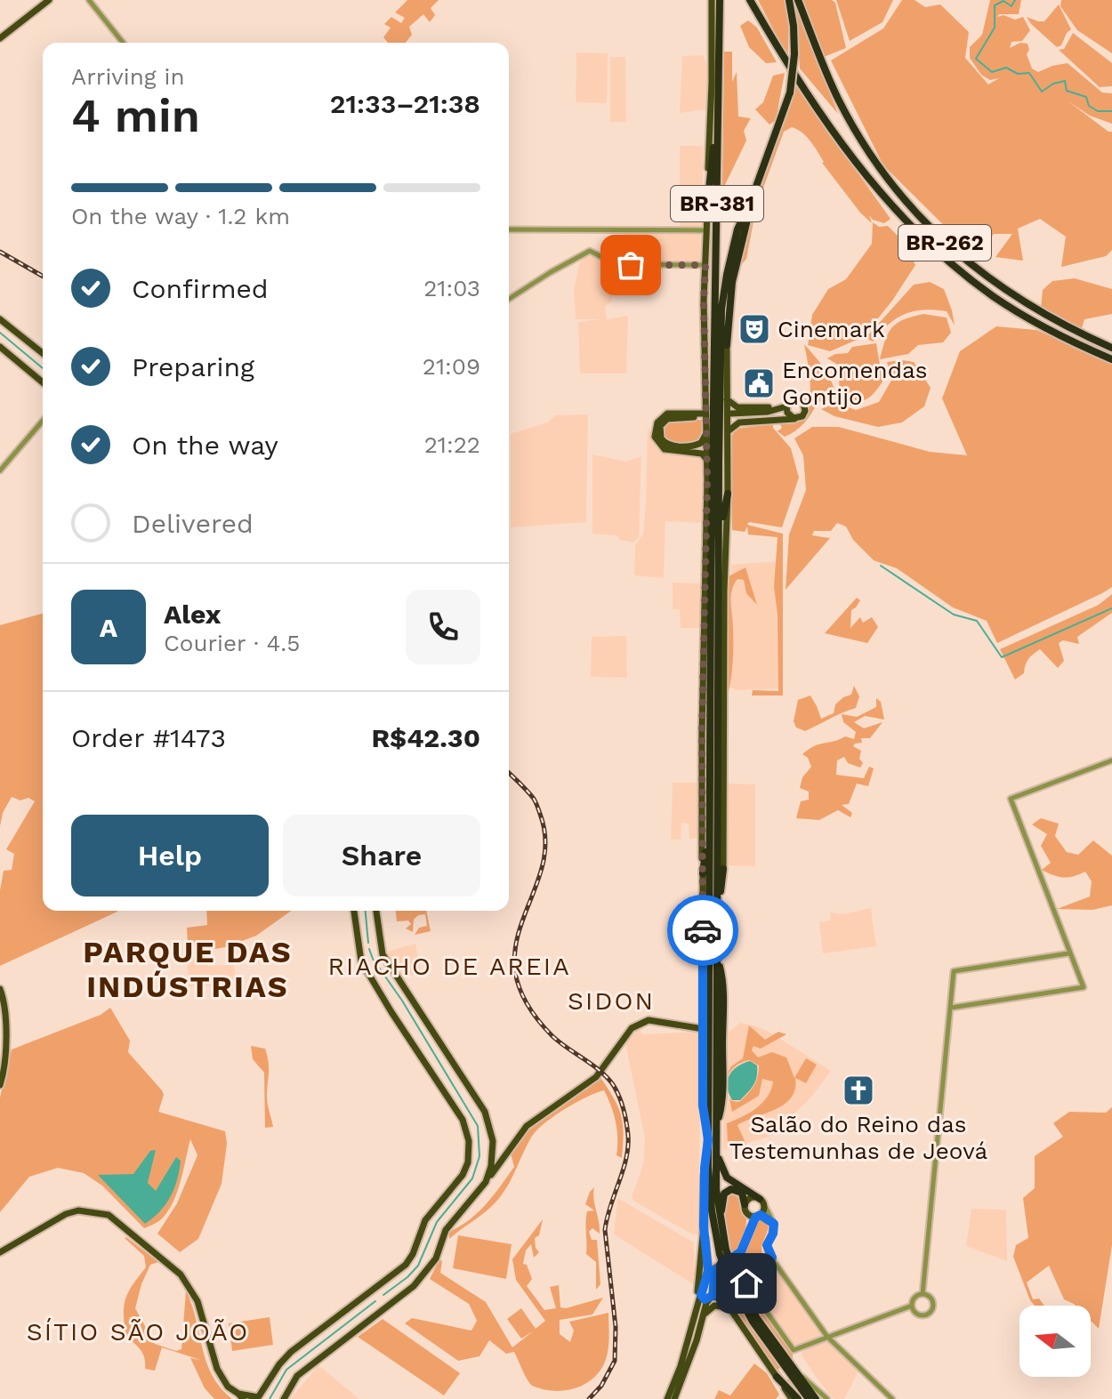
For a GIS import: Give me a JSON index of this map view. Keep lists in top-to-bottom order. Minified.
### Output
{"streets":{"highway":["BR-381","BR-262"]},"districts":["PARQUE DAS INDÚSTRIAS","RIACHO DE AREIA","SIDON","SÍTIO SÃO JOÃO"],"places":{"theatre":["Cinemark"],"public building":["Encomendas Gontijo"],"church":["Salão do Reino das Testemunhas de Jeová"]},"north":"left","page":{"heading":["4 min","Arriving in","21:33–21:38"],"panel":["Alex","Courier · 4.5","Order #1473","R$42.30"],"bar":"On the way · 1.2 km","list":[["Confirmed","21:03"],["Preparing","21:09"],["On the way","21:22"],"Delivered"],"round":"A","buttons":["Help","Share"]}}
